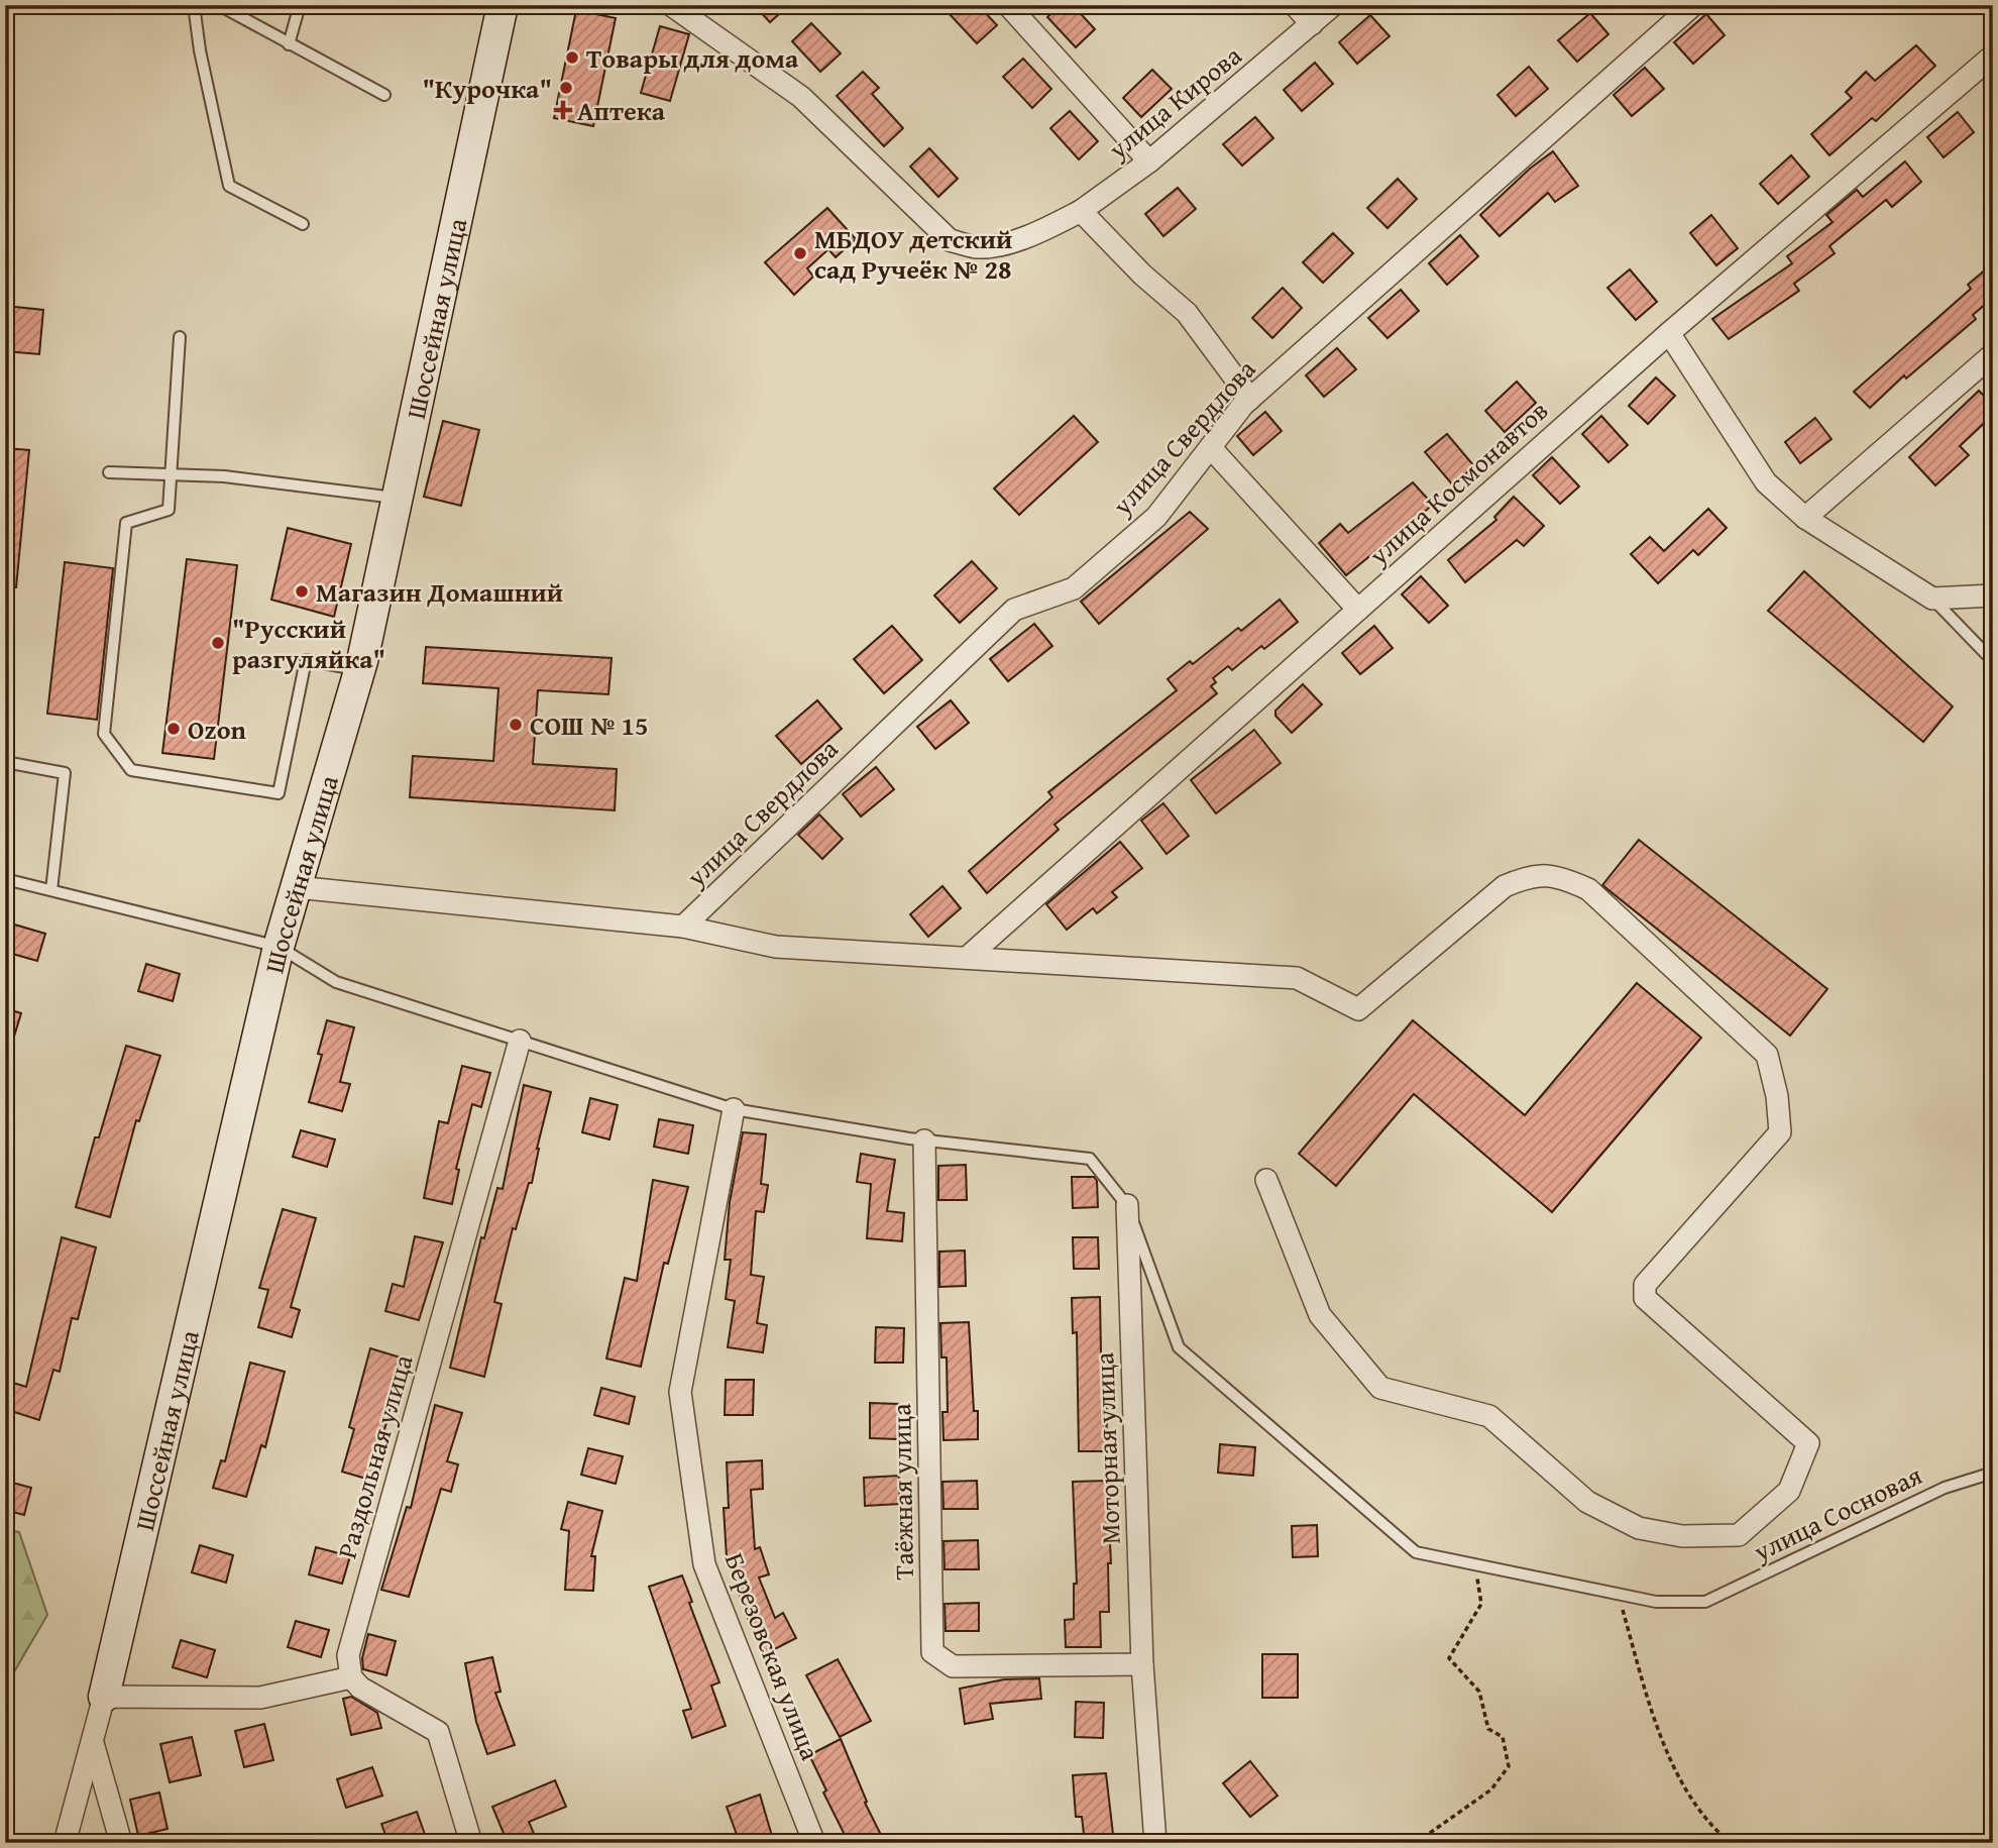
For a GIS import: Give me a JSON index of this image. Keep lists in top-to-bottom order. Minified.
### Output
{"streets":{"street":["улица Кирова","Шоссейная улица","улица Свердлова","улица Космонавтов","Моторная улица","Раздольная улица","Таёжная улица","Березовская улица"],"lane":["улица Сосновая"]},"crossings":[["Моторная улица","Таёжная улица"]],"places":{"other":["Товары для дома","\"Курочка\"","МБДОУ детский сад Ручеёк № 28","Магазин Домашний","\"Русский разгуляйка\"","СОШ № 15","Ozon"],"health":["Аптека"]}}
